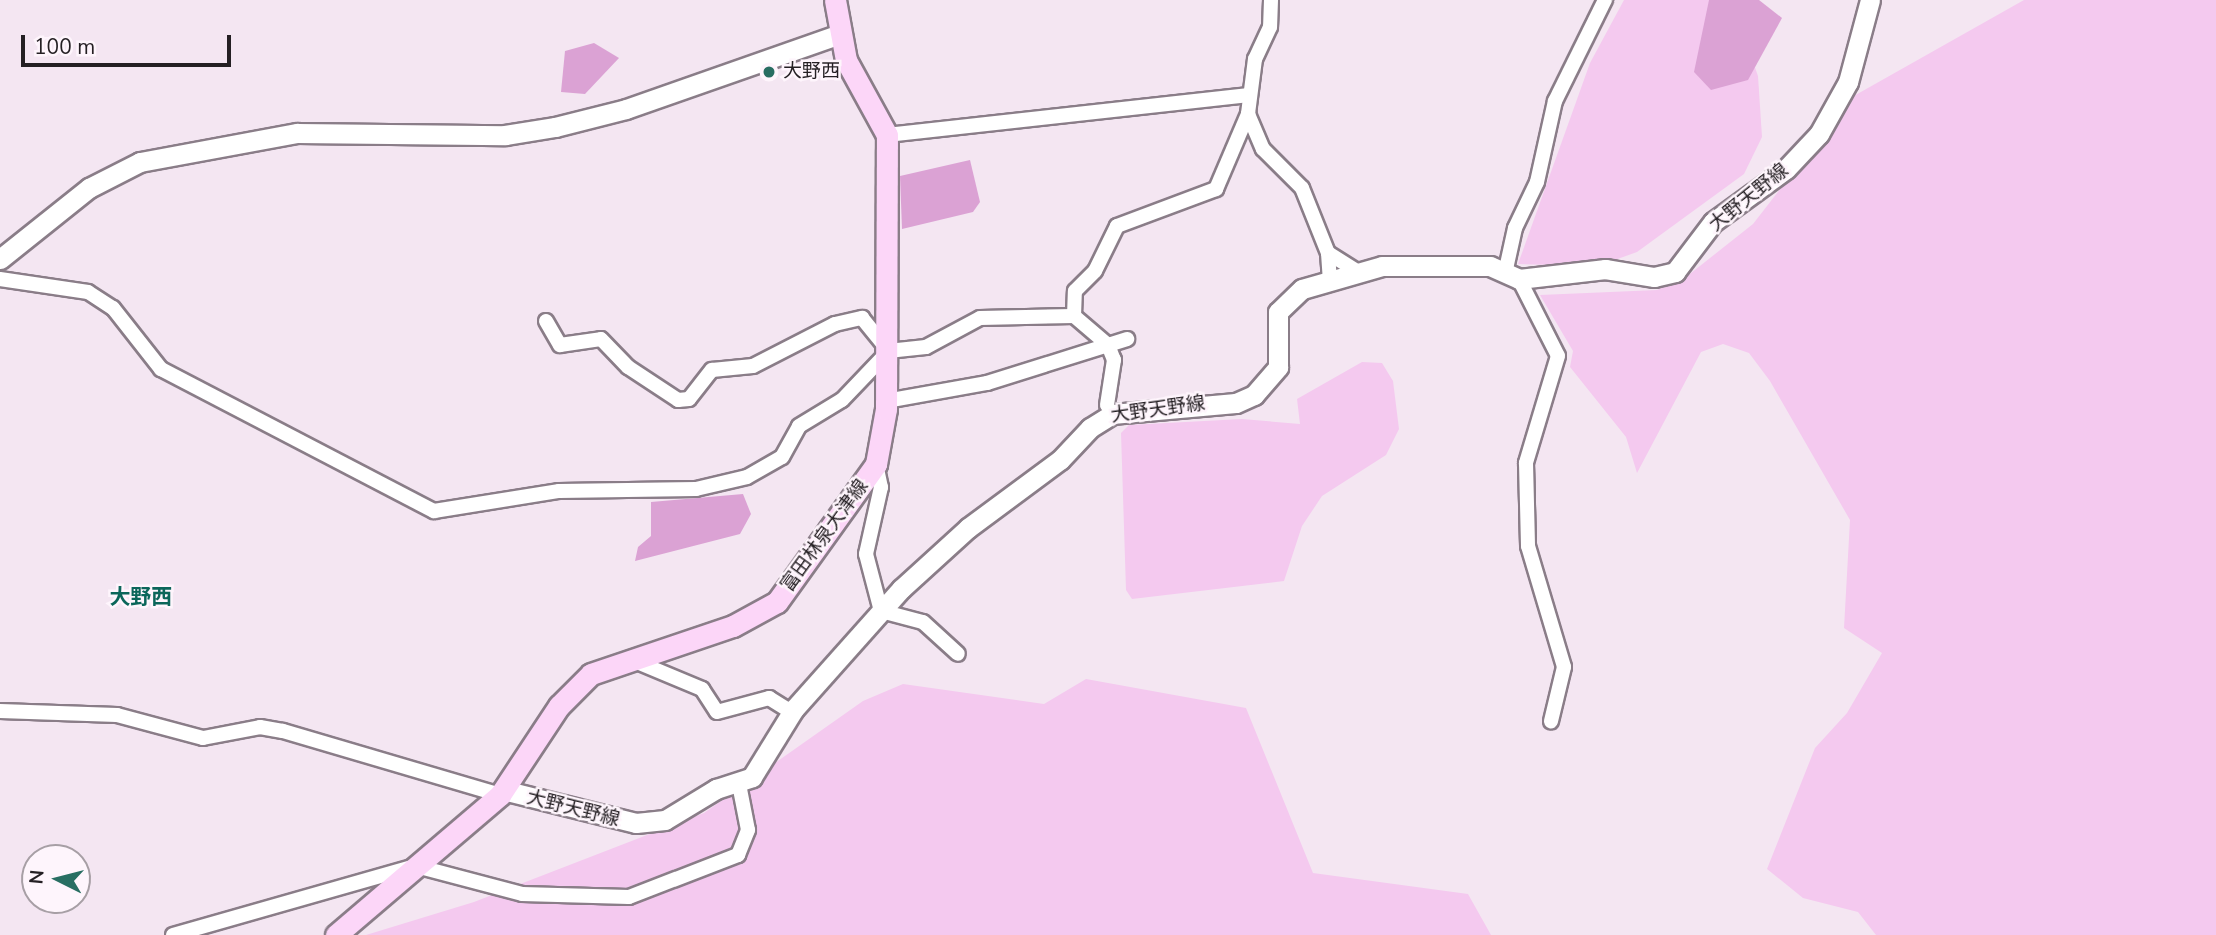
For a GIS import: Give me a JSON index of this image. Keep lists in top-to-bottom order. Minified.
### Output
{"streets":{"main road":["大野天野線","富田林泉大津線"]},"crossings":[["大野天野線","富田林泉大津線"]],"districts":["大野西"],"places":["大野西"],"scale_bar":"100 m","north":"left"}
